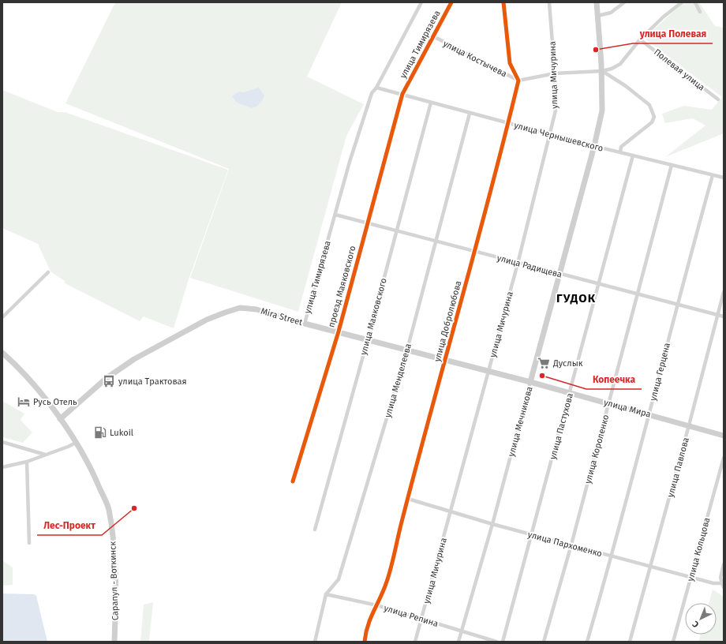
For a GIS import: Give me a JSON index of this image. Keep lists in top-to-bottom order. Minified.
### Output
{"streets":{"main road":["Mira Street","улица Мира","улица Мечникова","Сарапул - Воткинск"],"street":["улица Тимирязева","улица Костычева","Полевая улица","улица Мичурина","улица Чернышевского","улица Радищева","проезд Маяковского","улица Маяковского","улица Добролюбова","улица Герцена","улица Менделеева","улица Пастухова","улица Короленко","улица Павлова","улица Пархоменко","улица Кольцова","улица Репина"]},"crossings":[["улица Тимирязева","улица Костычева"],["улица Тимирязева","улица Чернышевского"],["улица Тимирязева","улица Радищева"],["улица Тимирязева","проезд Маяковского"],["улица Тимирязева","Mira Street"],["улица Костычева","улица Добролюбова"],["улица Мичурина","улица Чернышевского"],["улица Мичурина","улица Радищева"],["улица Мичурина","Mira Street"],["улица Мичурина","улица Пархоменко"],["улица Мичурина","улица Репина"],["улица Чернышевского","проезд Маяковского"],["улица Чернышевского","улица Маяковского"],["улица Чернышевского","улица Добролюбова"],["улица Чернышевского","улица Герцена"],["улица Чернышевского","улица Менделеева"],["улица Чернышевского","улица Мечникова"],["улица Чернышевского","улица Пастухова"],["улица Чернышевского","улица Короленко"],["улица Радищева","проезд Маяковского"],["улица Радищева","улица Маяковского"],["улица Радищева","улица Добролюбова"],["улица Радищева","улица Герцена"],["улица Радищева","улица Менделеева"],["улица Радищева","улица Мечникова"],["улица Радищева","улица Пастухова"],["улица Радищева","улица Короленко"],["улица Радищева","улица Павлова"],["проезд Маяковского","Mira Street"],["Mira Street","улица Маяковского"],["Mira Street","улица Добролюбова"],["Mira Street","улица Менделеева"],["Mira Street","улица Мира"],["Mira Street","улица Мечникова"],["Mira Street","Сарапул - Воткинск"],["улица Добролюбова","улица Пархоменко"],["улица Добролюбова","улица Репина"],["улица Герцена","улица Мира"],["улица Герцена","улица Пархоменко"],["улица Менделеева","улица Репина"],["улица Мира","улица Мечникова"],["улица Мира","улица Пастухова"],["улица Мира","улица Короленко"],["улица Мира","улица Павлова"],["улица Мечникова","улица Пархоменко"],["улица Мечникова","улица Репина"],["улица Пастухова","улица Пархоменко"],["улица Короленко","улица Пархоменко"],["улица Павлова","улица Пархоменко"],["улица Пархоменко","улица Кольцова"]],"districts":["ГУДОК"],"places":{"other":["улица Полевая","Копеечка","Лес-Проект"],"supermarket":["Дуслык"],"bus stop":["улица Трактовая"],"hotel":["Русь Отель"],"fuel station":["Lukoil"]},"north":"bottom left"}
